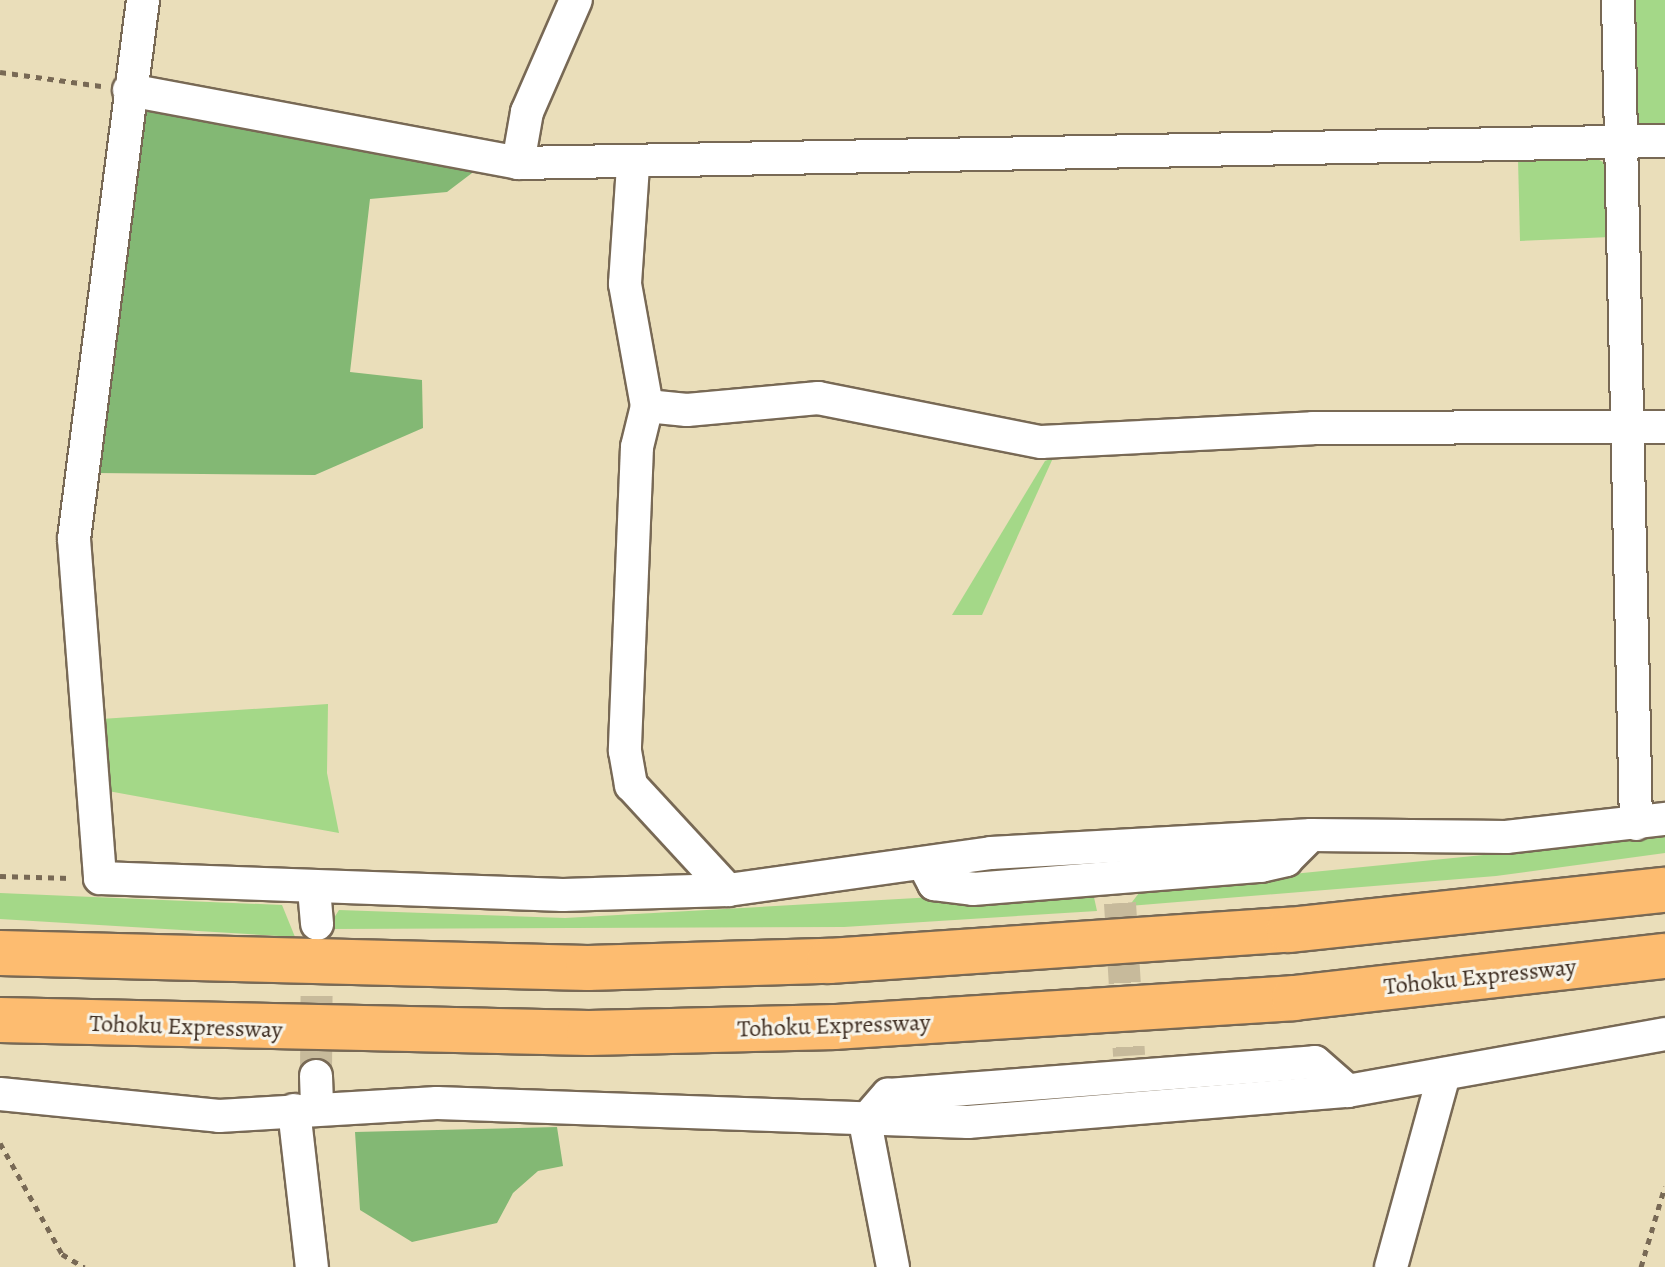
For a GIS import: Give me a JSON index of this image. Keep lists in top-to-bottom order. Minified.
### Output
{"streets":{"highway":["Tohoku Expressway"]}}
